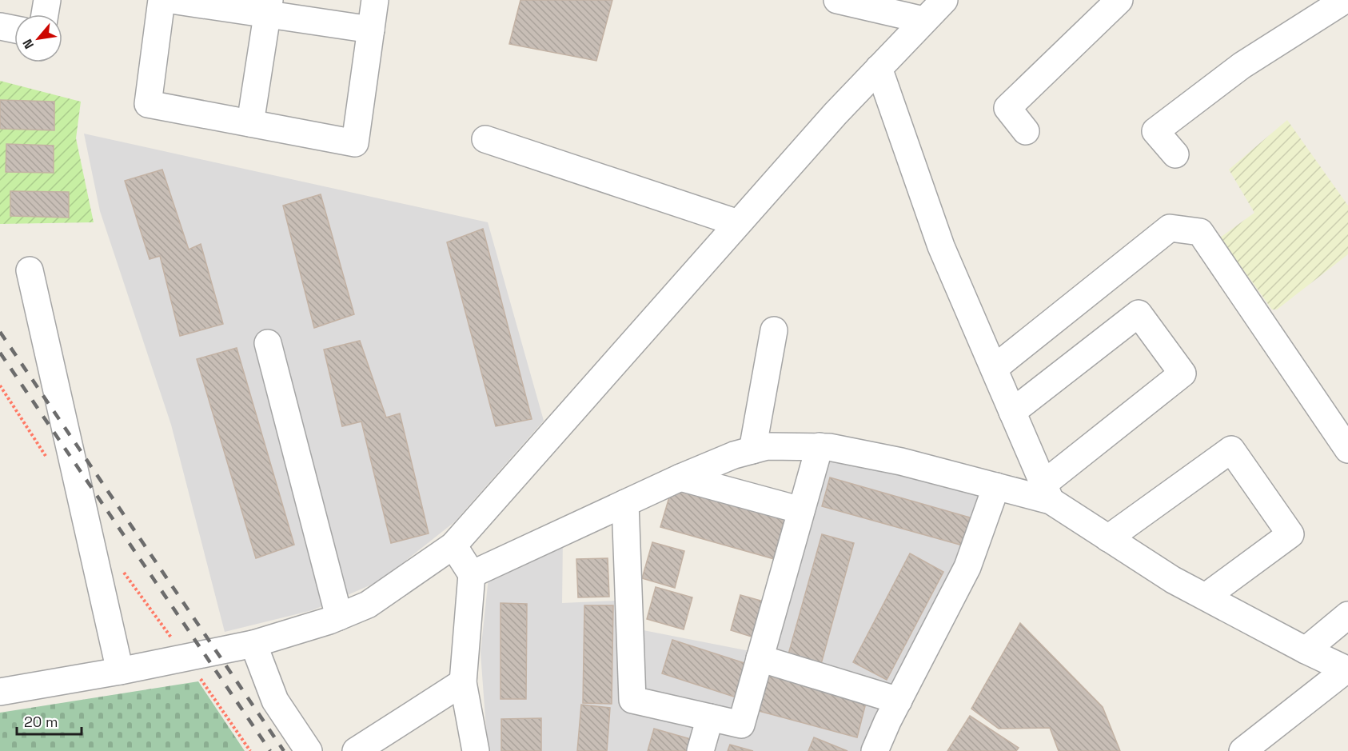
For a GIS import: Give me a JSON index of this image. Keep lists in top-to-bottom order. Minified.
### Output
{"scale_bar":"20 m","north":"bottom left"}
